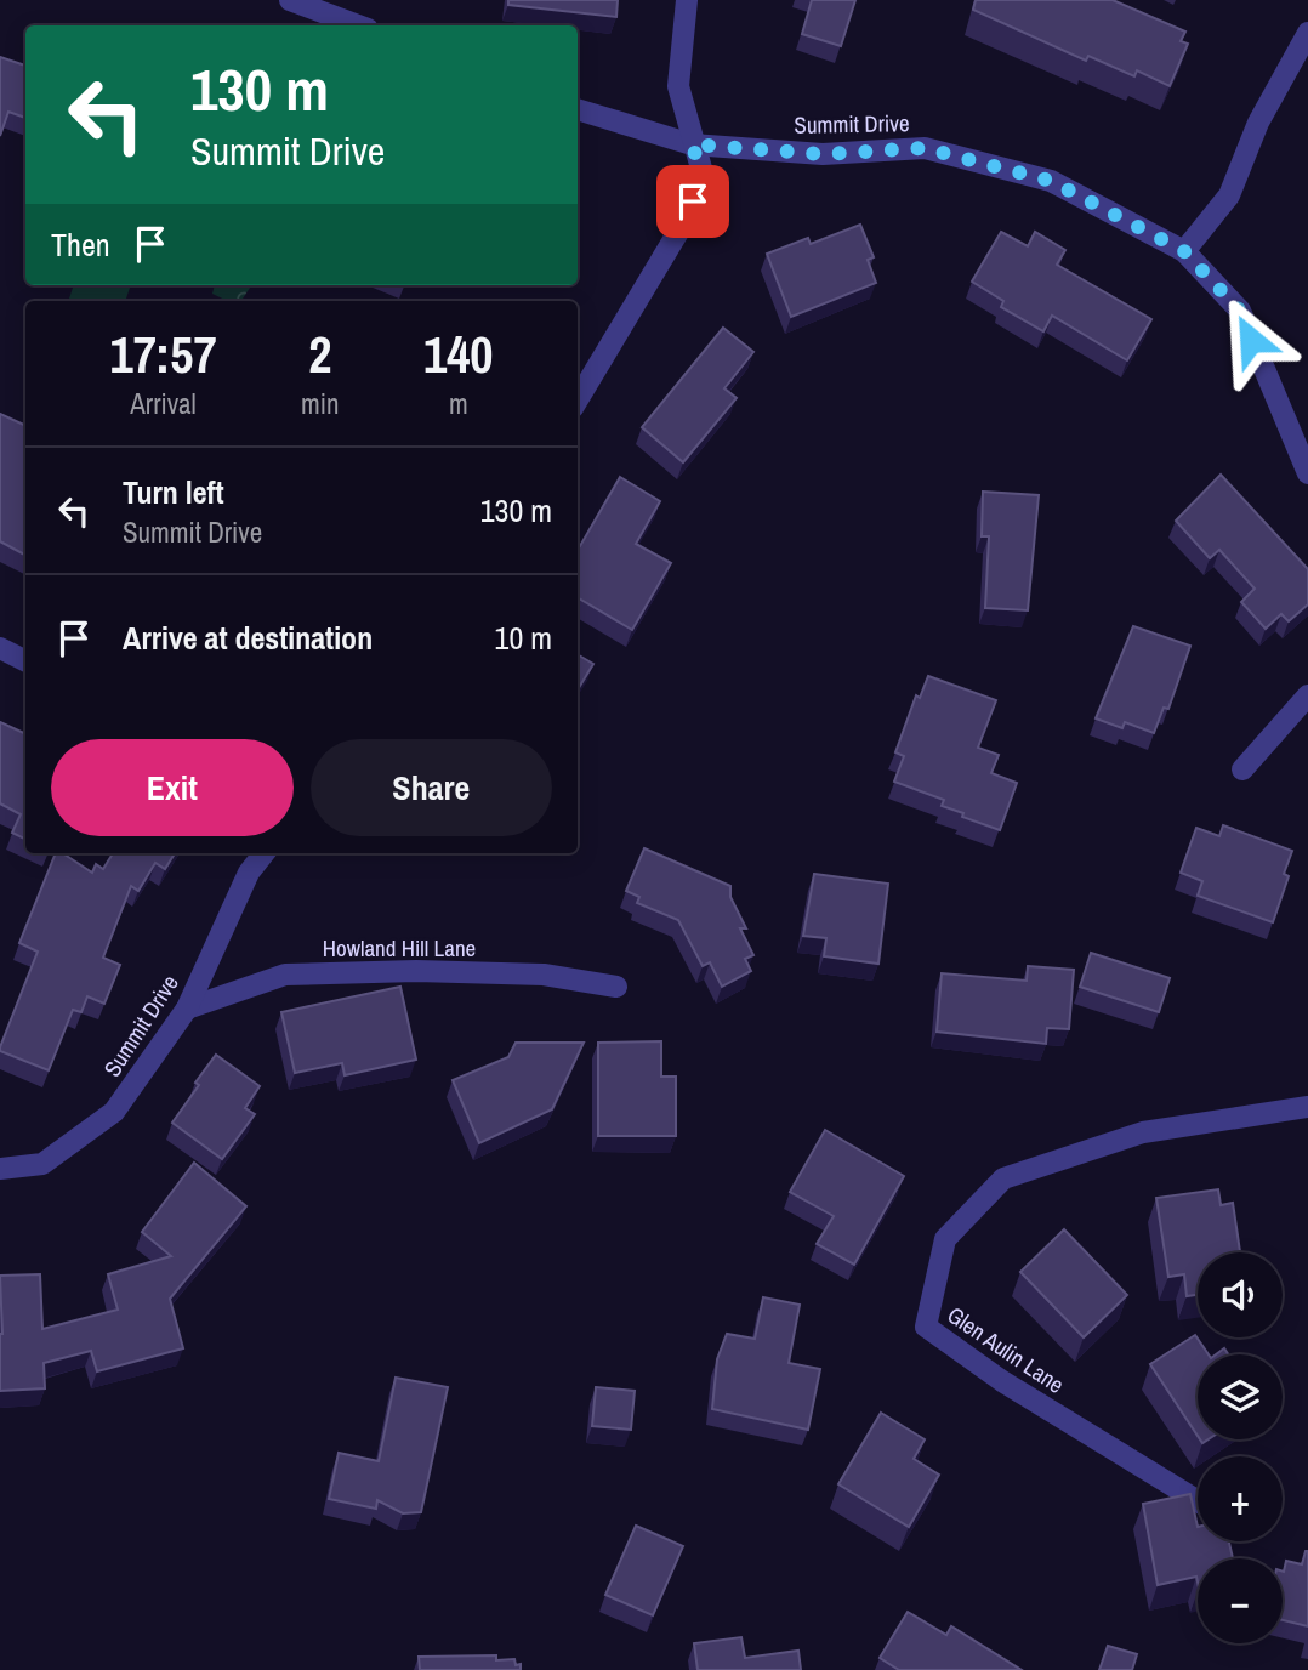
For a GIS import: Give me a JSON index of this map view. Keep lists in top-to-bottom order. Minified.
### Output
{"streets":{"street":["Summit Drive","Howland Hill Lane","Glen Aulin Lane"]},"crossings":[["Summit Drive","Howland Hill Lane"]],"page":{"turn":["130 m","Summit Drive"],"then":"Then","eta":["17:57","Arrival","2","min","140","m"],"list":[{"name":"Turn left","note":"Summit Drive","value":"130 m"},{"name":"Arrive at destination","value":"10 m"}],"buttons":["Exit","Share"],"map_buttons":["+","−"]}}
